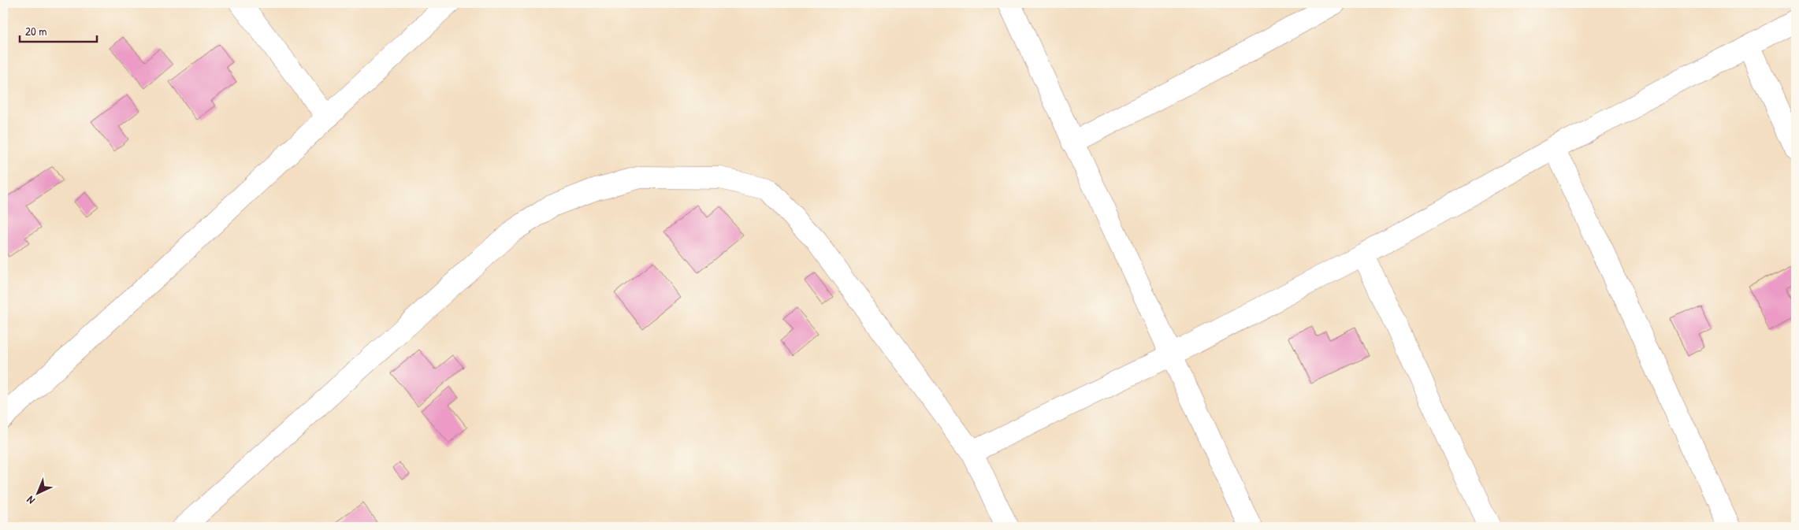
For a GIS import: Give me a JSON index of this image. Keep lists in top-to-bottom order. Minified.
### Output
{"scale_bar":"20 m","north":"bottom left"}
